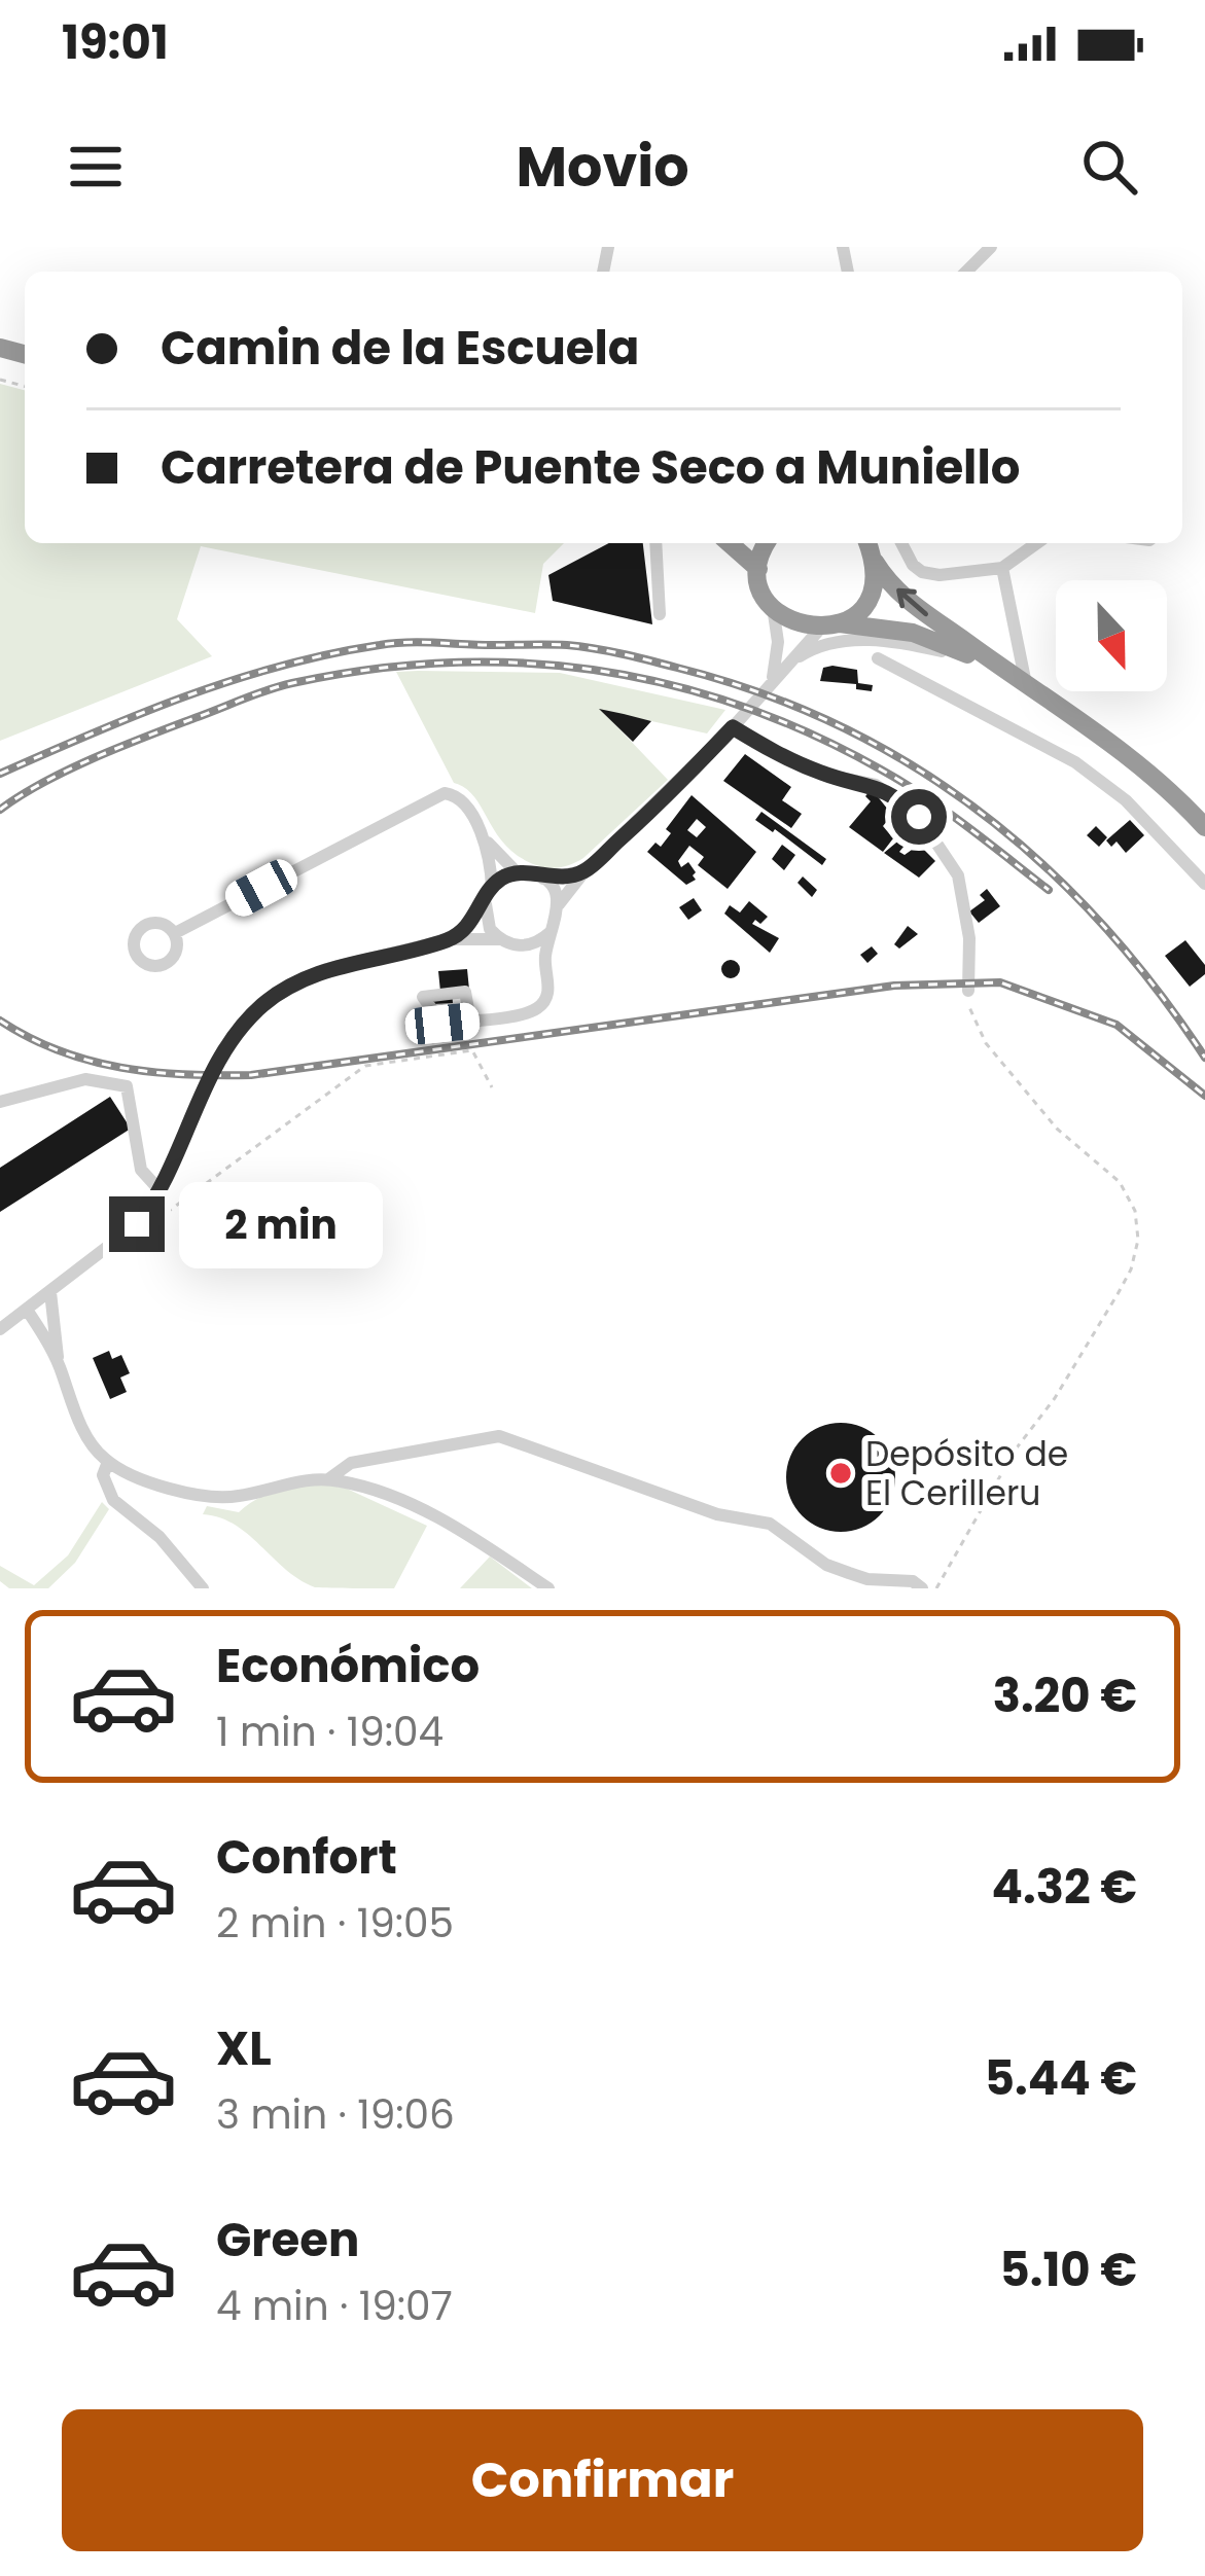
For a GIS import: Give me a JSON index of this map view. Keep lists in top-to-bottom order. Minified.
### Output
{"places":["Depósito de El Cerilleru"],"north":"bottom","page":{"status":"19:01","header":"Movio","banner":["Camin de la Escuela","Carretera de Puente Seco a Muniello"],"bubble":"2 min","list":[{"name":"Económico","note":"1 min · 19:04","value":"3.20 €"},{"name":"Confort","note":"2 min · 19:05","value":"4.32 €"},{"name":"XL","note":"3 min · 19:06","value":"5.44 €"},{"name":"Green","note":"4 min · 19:07","value":"5.10 €"}],"buttons":"Confirmar"}}
